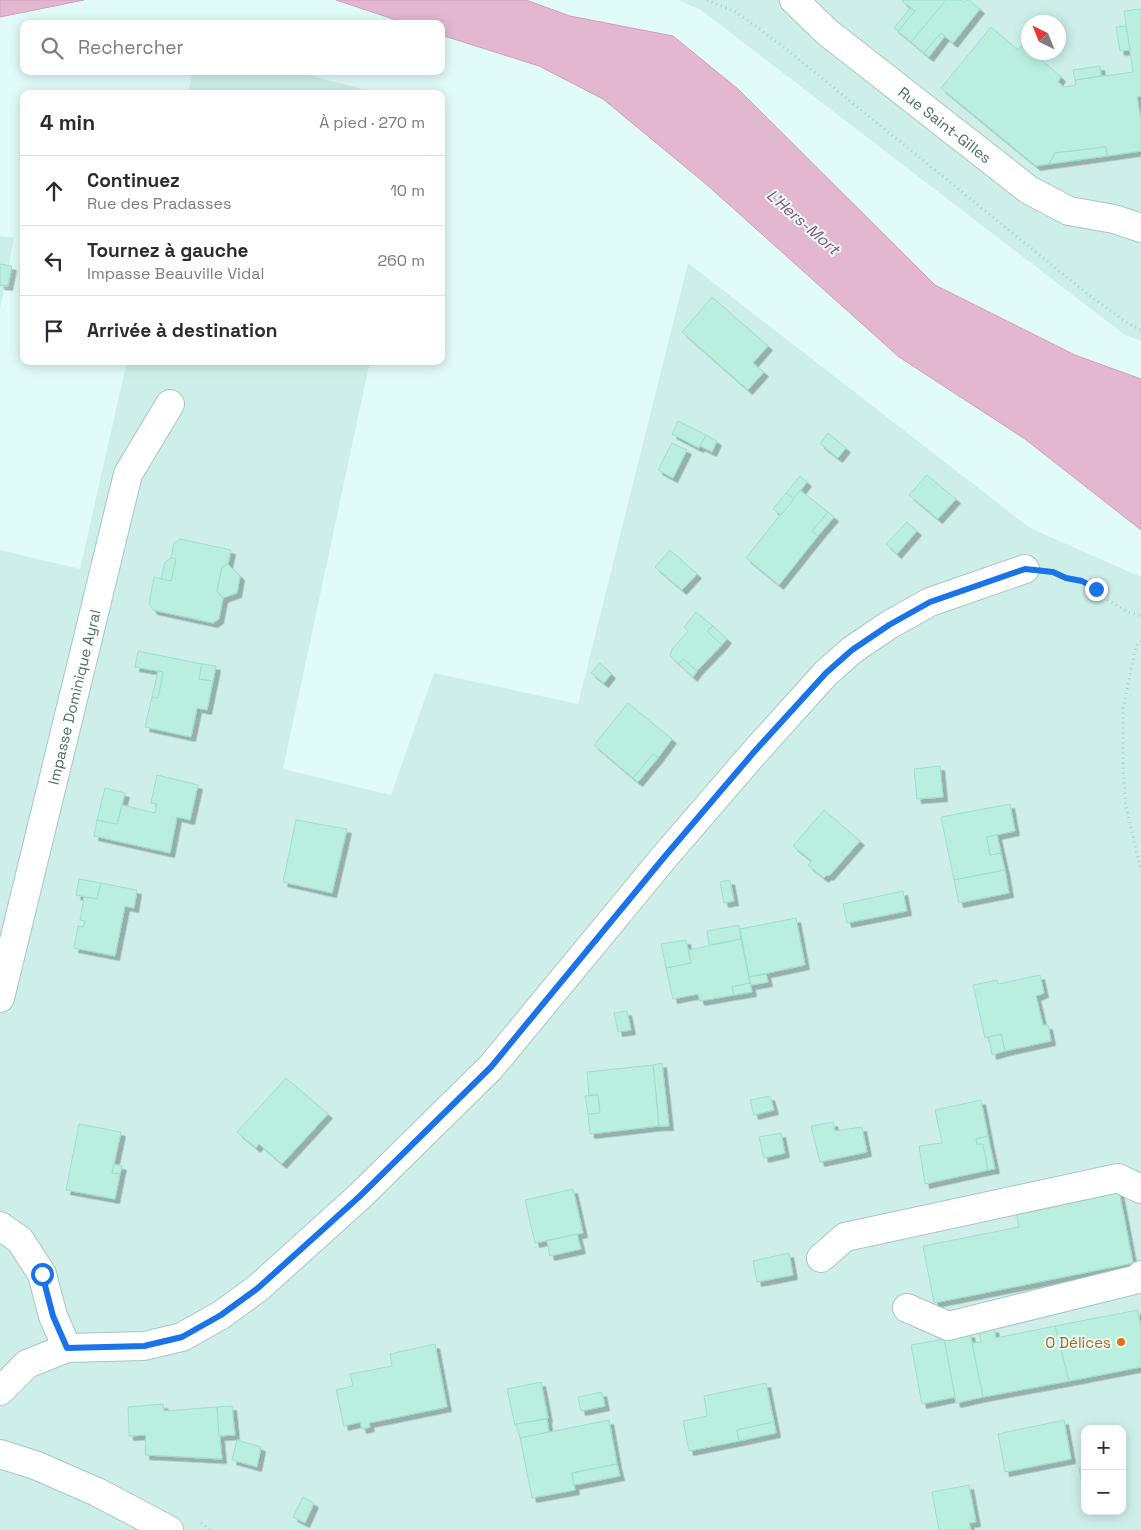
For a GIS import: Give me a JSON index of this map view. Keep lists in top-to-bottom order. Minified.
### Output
{"streets":{"street":["Rue Saint-Gilles","Impasse Dominique Ayral"]},"water":["L'Hers-Mort"],"places":["O Délices"],"north":"top left","page":{"search":"Rechercher","heading":["4 min","À pied · 270 m"],"list":[["Continuez","Rue des Pradasses","10 m"],["Tournez à gauche","Impasse Beauville Vidal","260 m"],"Arrivée à destination"],"map_buttons":["+","−"]}}
